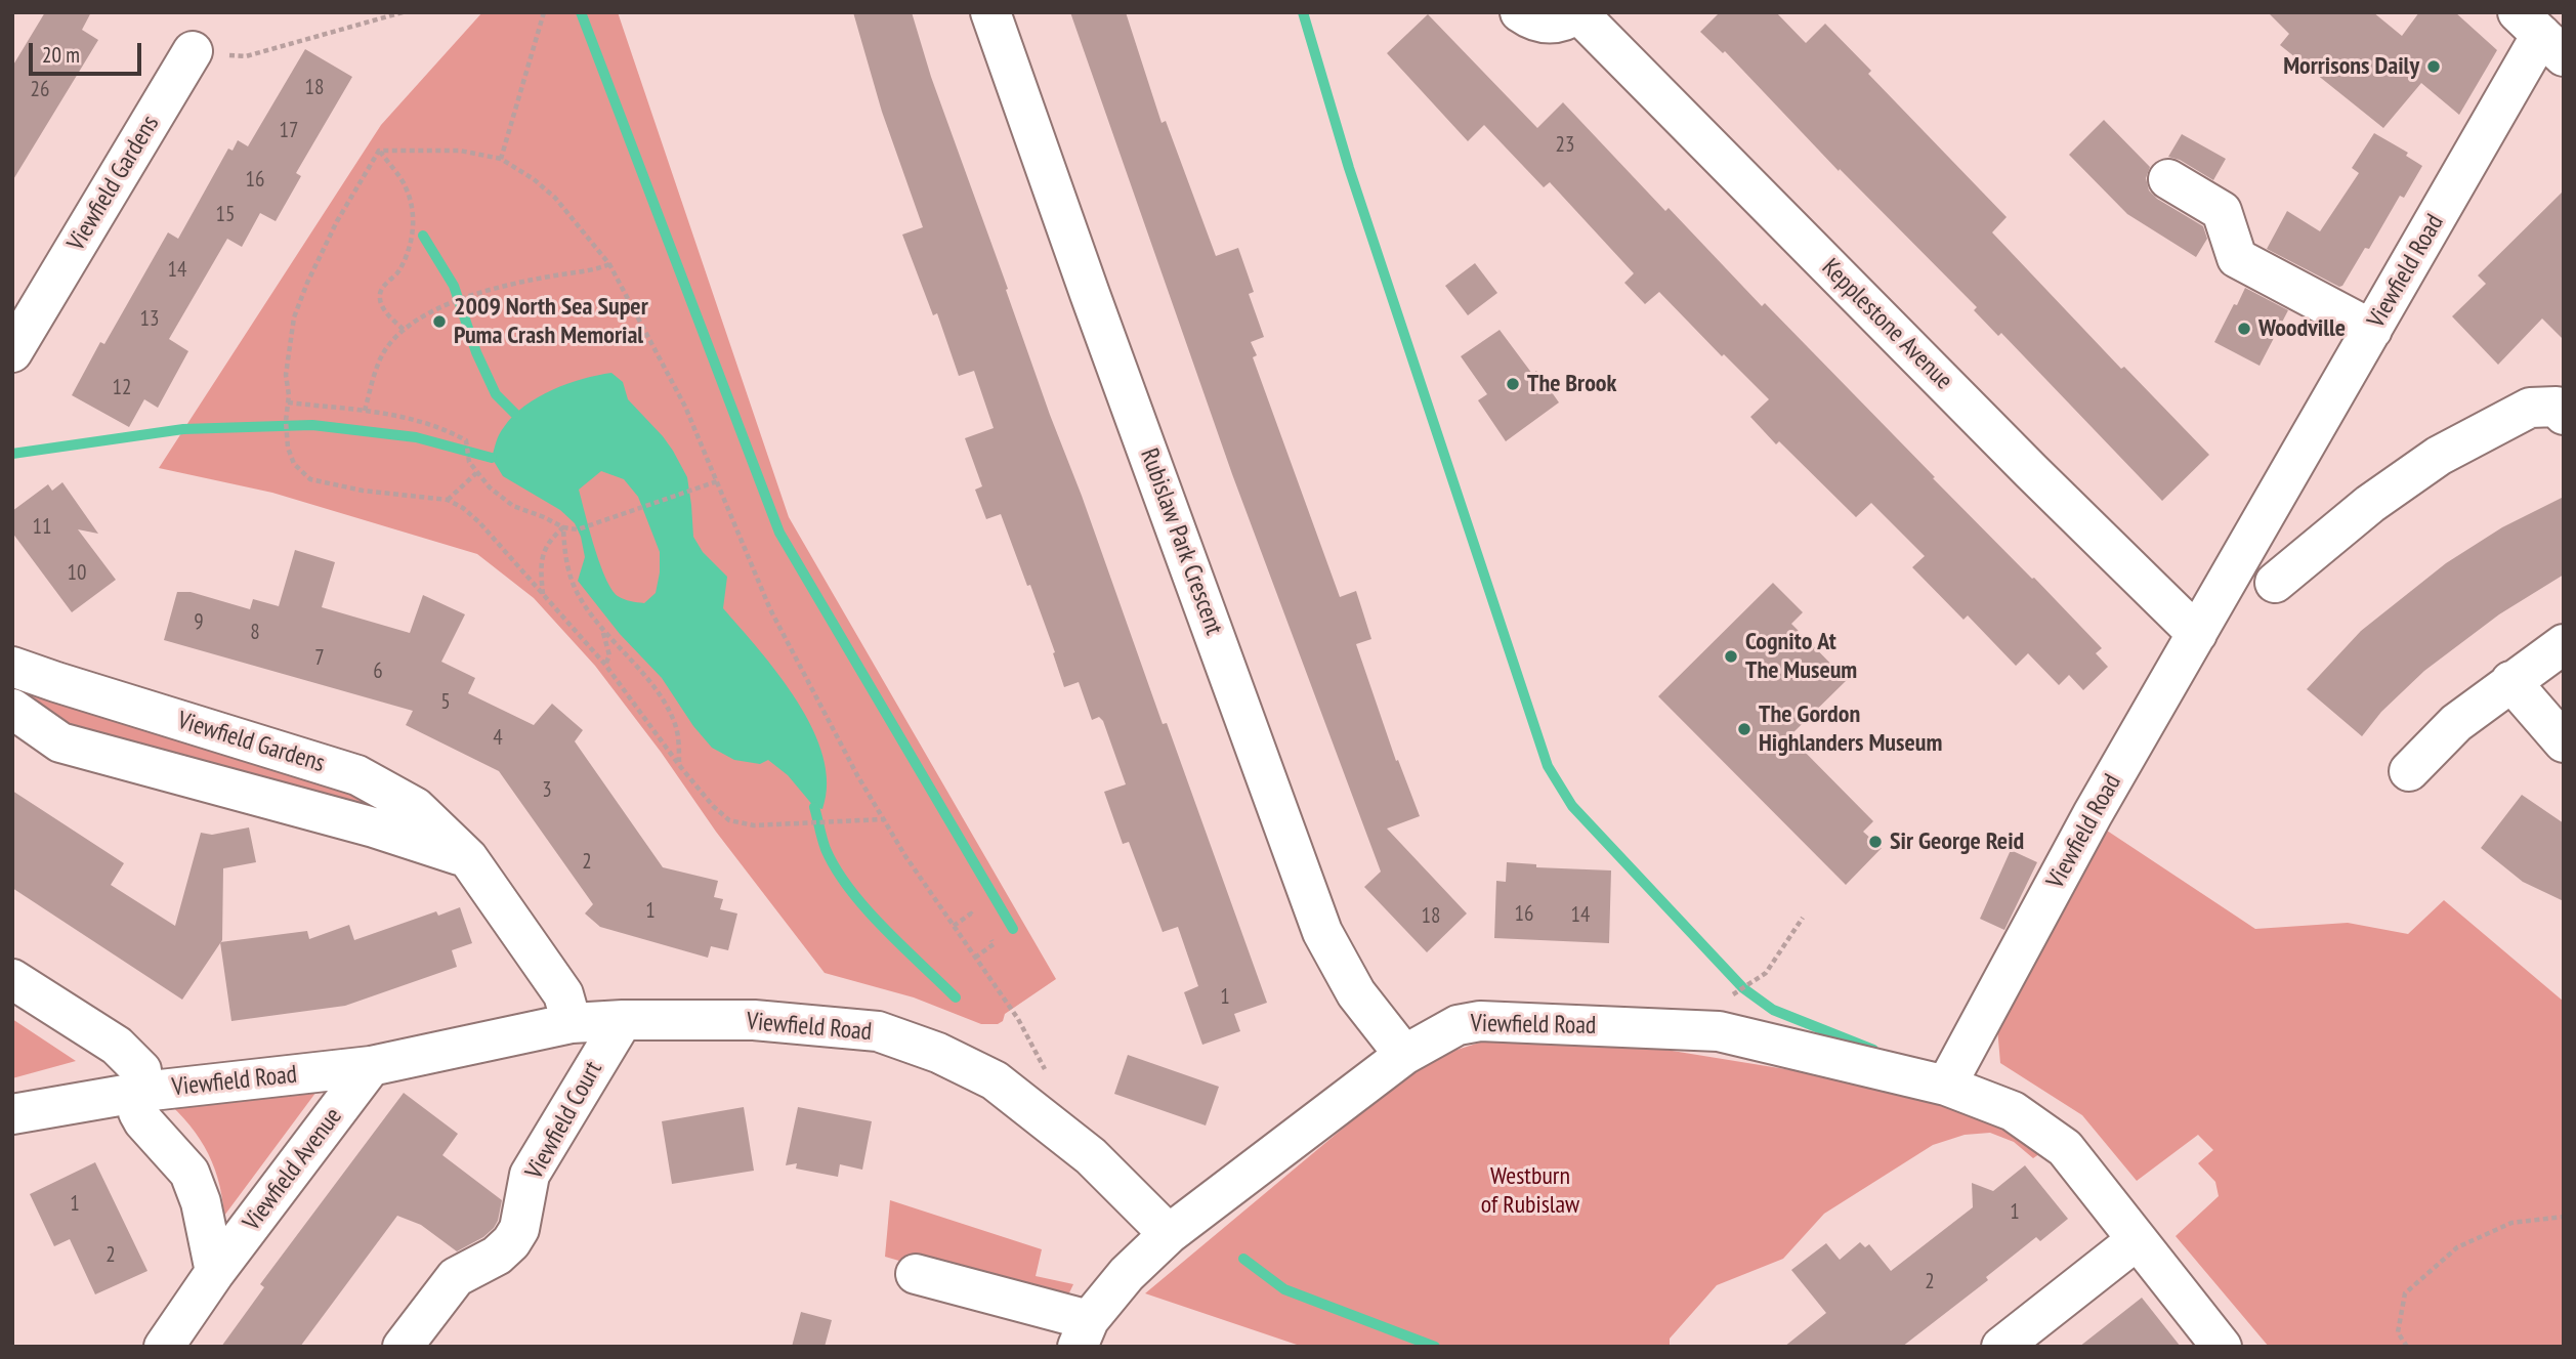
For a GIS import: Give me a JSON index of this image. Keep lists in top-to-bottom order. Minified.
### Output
{"streets":{"street":["Viewfield Gardens","Viewfield Road","Kepplestone Avenue","Rubislaw Park Crescent","Viewfield Court","Viewfield Avenue"]},"crossings":[["Viewfield Gardens","Viewfield Road"],["Viewfield Road","Kepplestone Avenue"],["Viewfield Road","Rubislaw Park Crescent"],["Viewfield Road","Viewfield Court"],["Viewfield Road","Viewfield Avenue"]],"parks":["Westburn of Rubislaw"],"places":["Morrisons Daily","2009 North Sea Super Puma Crash Memorial","Woodville","The Brook","Cognito At The Museum","The Gordon Highlanders Museum","Sir George Reid"],"house_numbers":["18","26","17","23","16","15","14","13","12","11","10","9","8","7","6","5","4","3","2","1","16","14","18","1","1","1","2","2"],"scale_bar":"20 m"}
